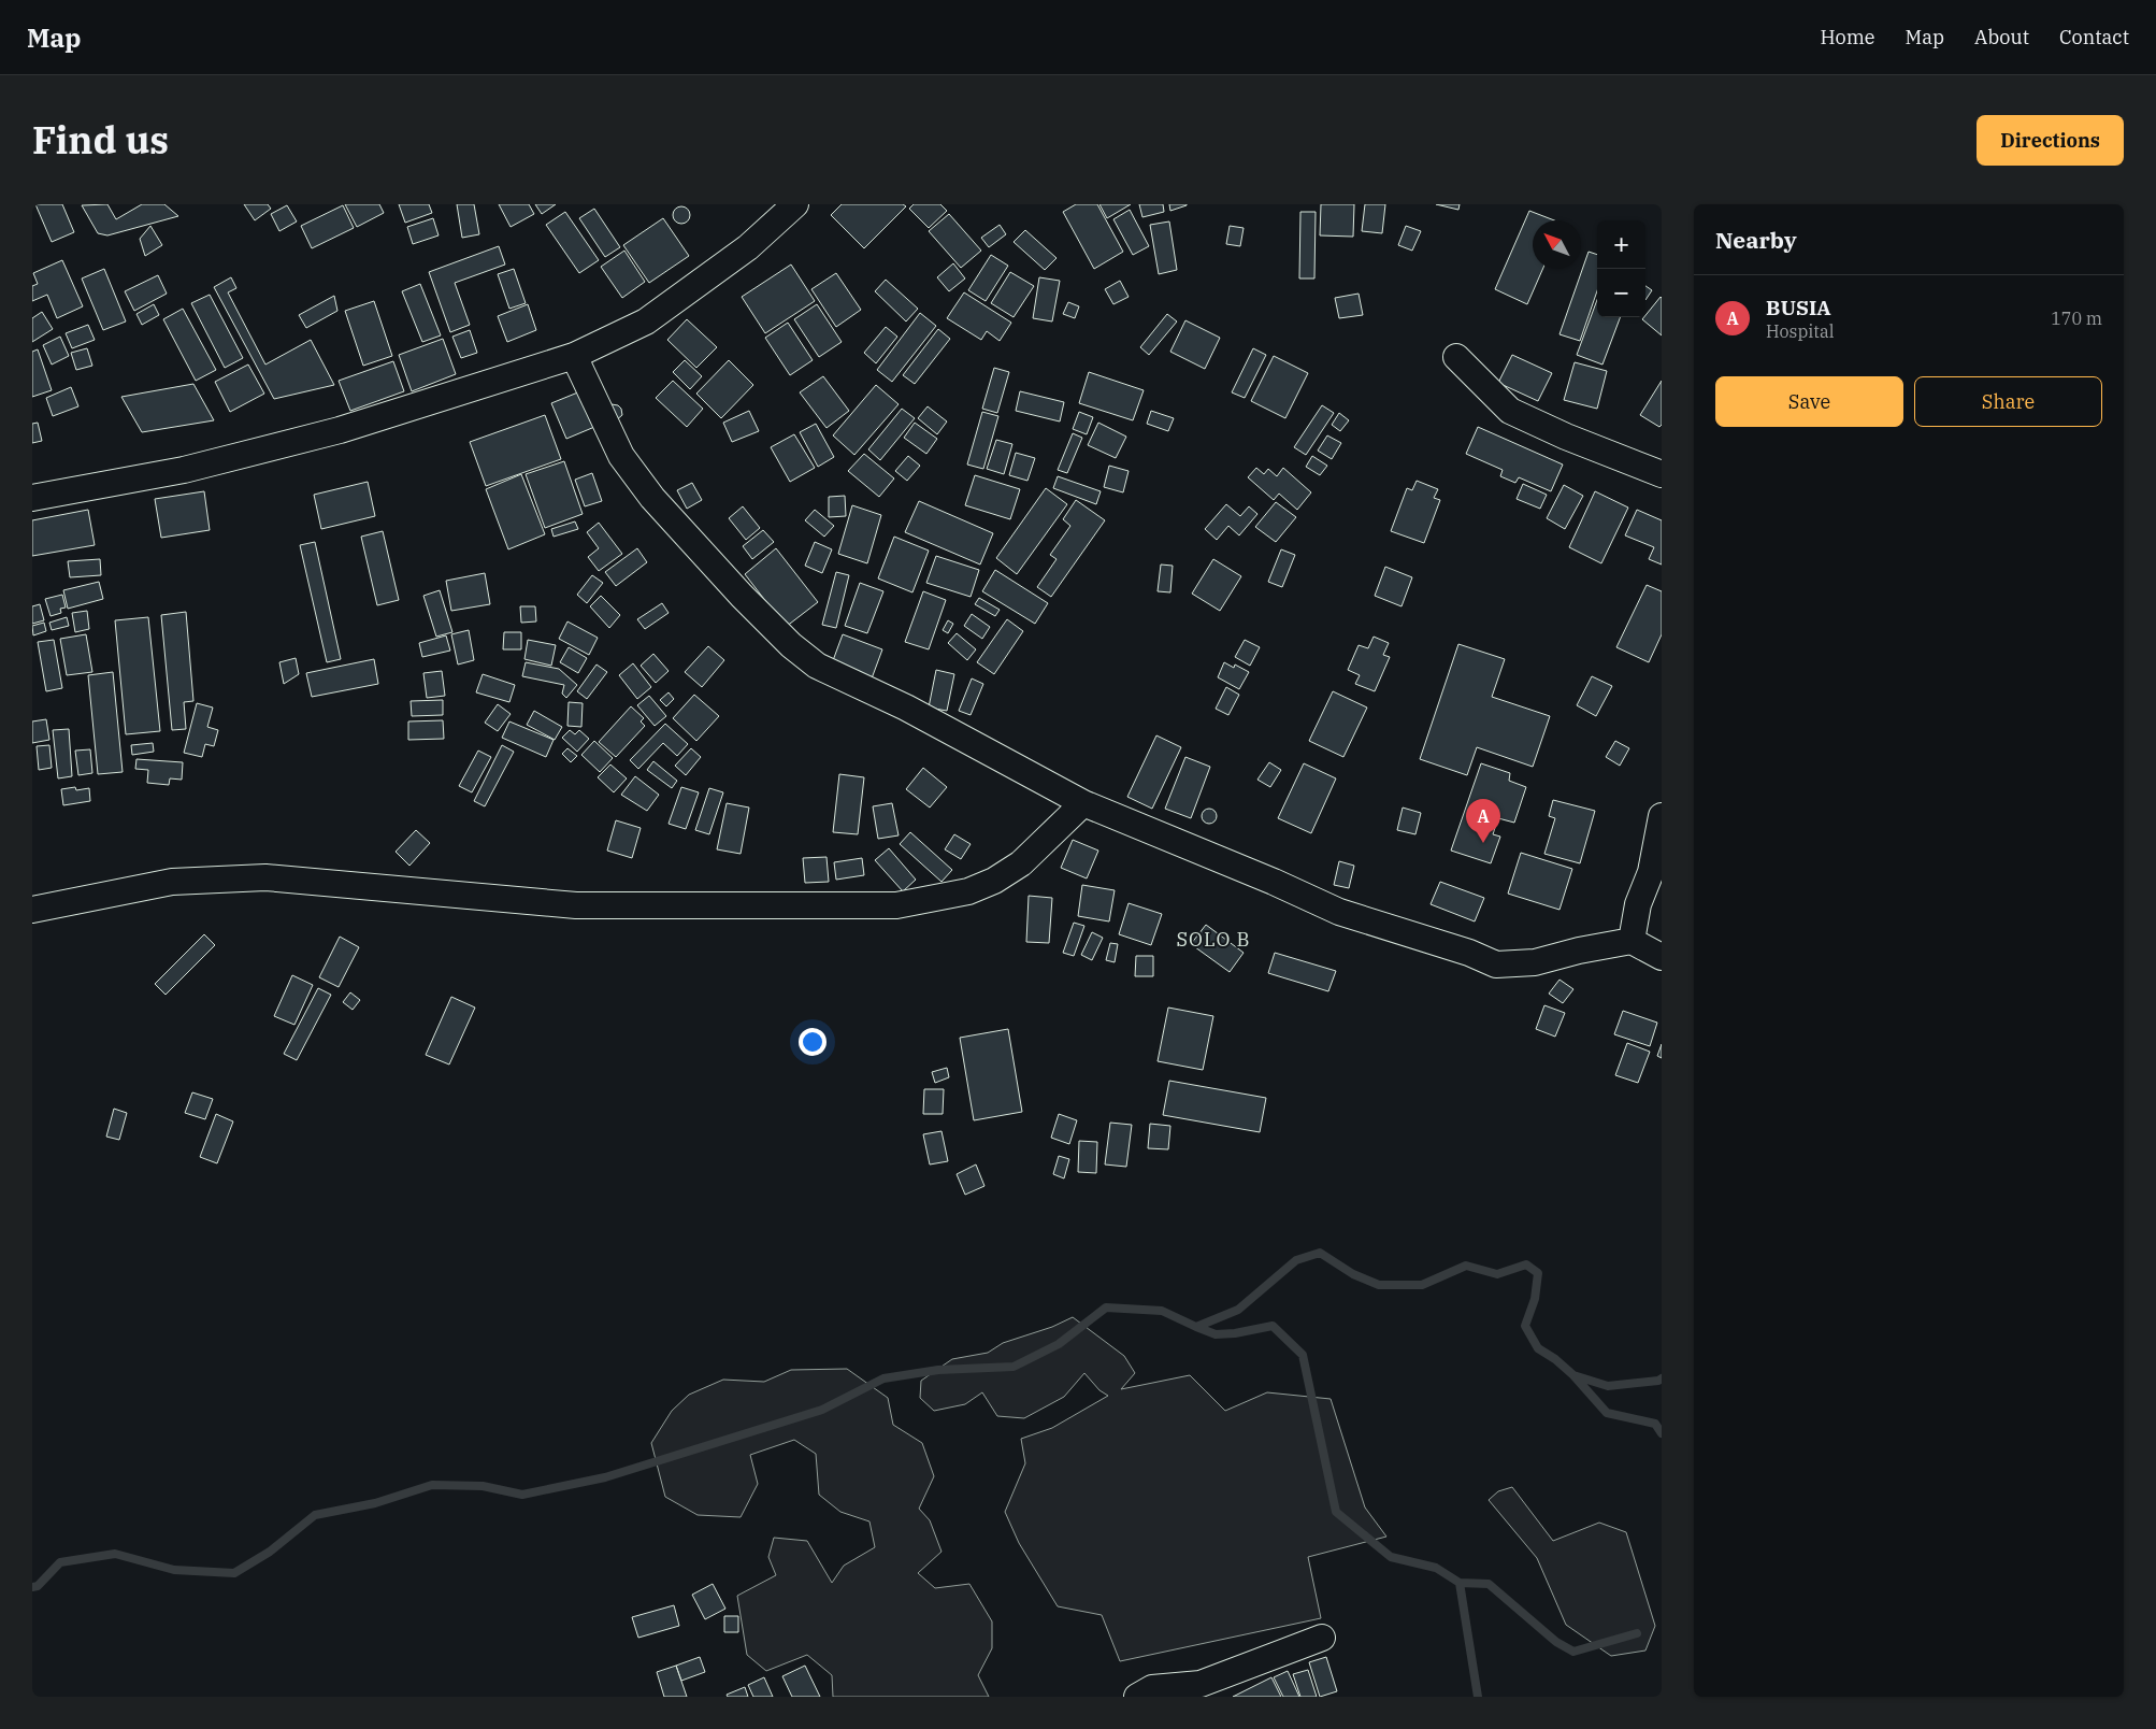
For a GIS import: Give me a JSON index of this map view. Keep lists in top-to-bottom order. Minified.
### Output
{"districts":["SOLO B"],"north":"top left","page":{"header":"Map","nav":["Home","Map","About","Contact"],"title":"Find us","buttons":["Directions",["Save","Share"]],"heading":"Nearby","map_buttons":["+","−"],"list":[{"mark":"A","name":"BUSIA","note":"Hospital","value":"170 m"}],"pins":"A"}}
